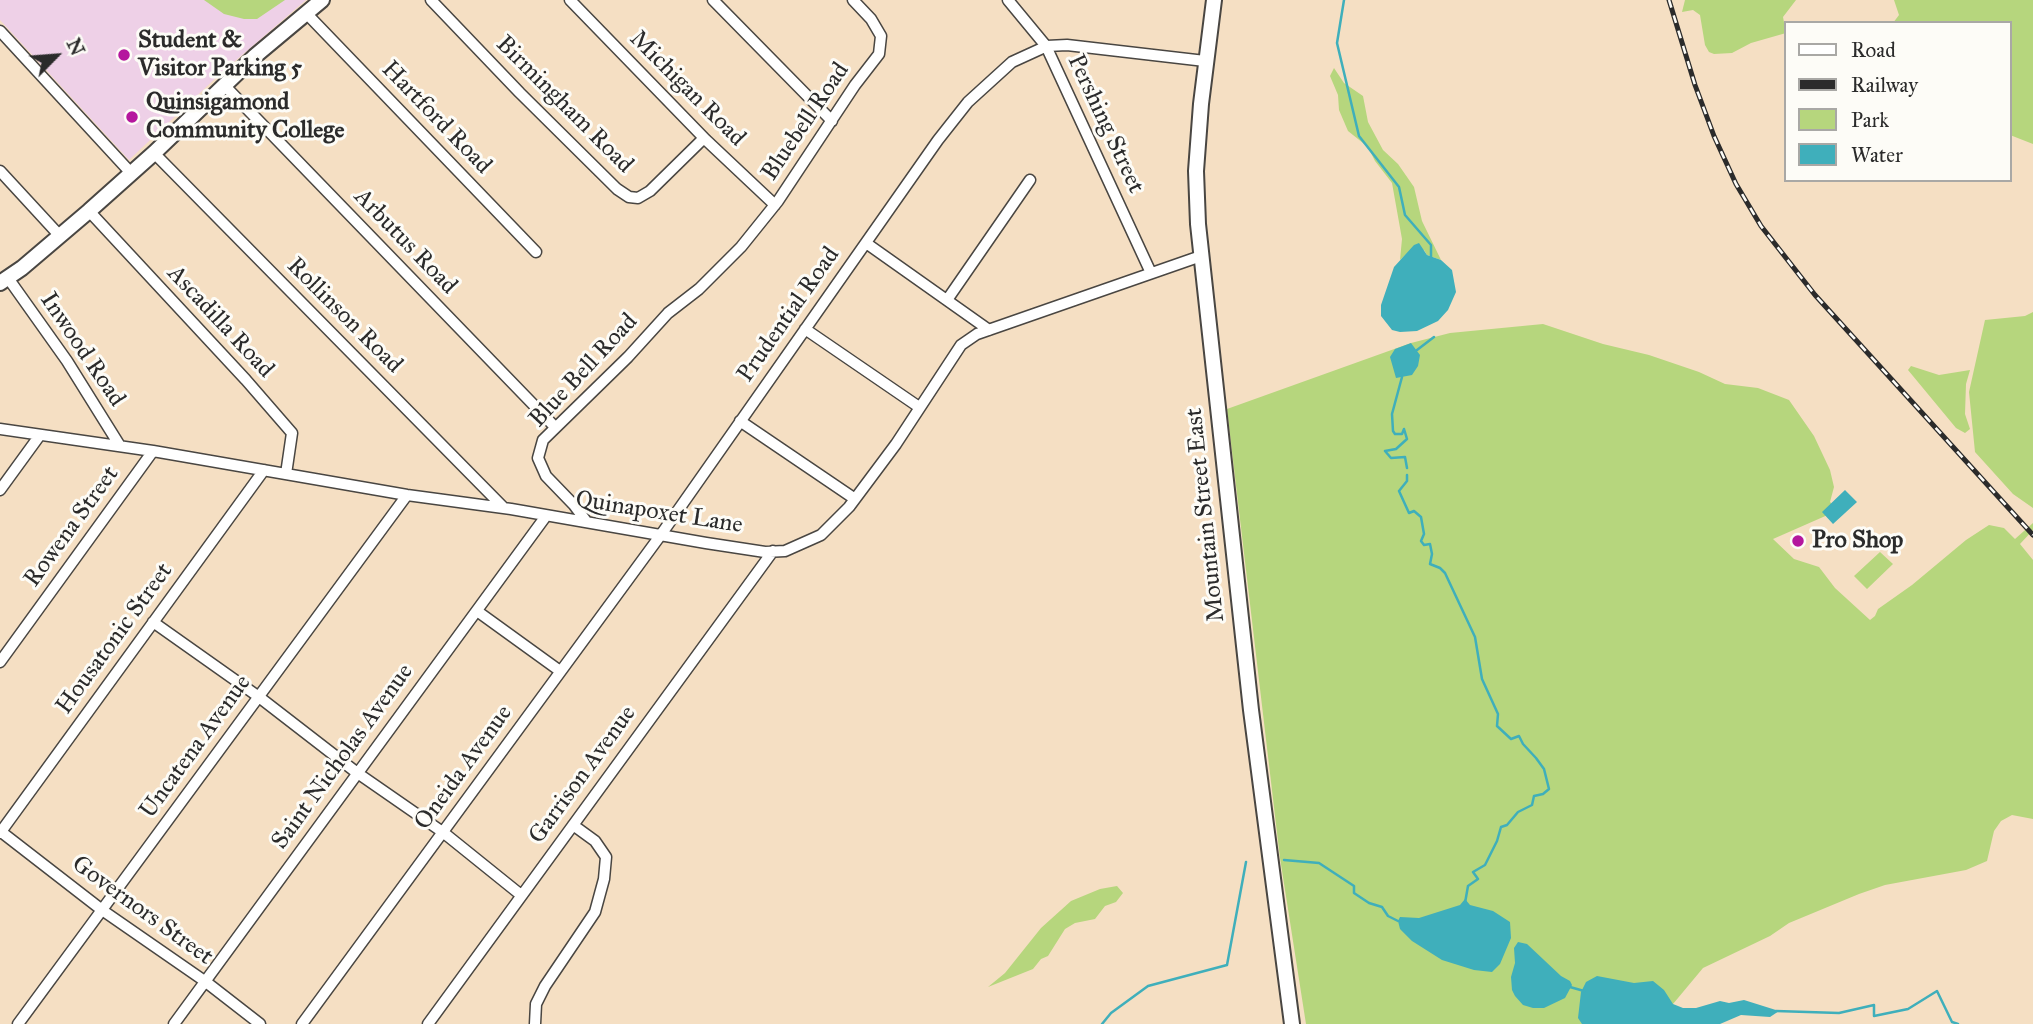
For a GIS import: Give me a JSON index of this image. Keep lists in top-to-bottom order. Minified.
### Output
{"streets":{"main road":["Mountain Street East"],"street":["Michigan Road","Birmingham Road","Hartford Road","Bluebell Road","Pershing Street","Arbutus Road","Prudential Road","Rollinson Road","Ascadilla Road","Inwood Road","Blue Bell Road","Quinapoxet Lane","Rowena Street","Housatonic Street","Uncatena Avenue","Saint Nicholas Avenue","Oneida Avenue","Garrison Avenue","Governors Street"]},"crossings":[["Michigan Road","Birmingham Road"],["Michigan Road","Bluebell Road"],["Bluebell Road","Blue Bell Road"],["Pershing Street","Prudential Road"],["Pershing Street","Quinapoxet Lane"],["Arbutus Road","Blue Bell Road"],["Prudential Road","Quinapoxet Lane"],["Prudential Road","Oneida Avenue"],["Rollinson Road","Quinapoxet Lane"],["Ascadilla Road","Quinapoxet Lane"],["Inwood Road","Quinapoxet Lane"],["Blue Bell Road","Quinapoxet Lane"],["Quinapoxet Lane","Mountain Street East"],["Quinapoxet Lane","Rowena Street"],["Quinapoxet Lane","Housatonic Street"],["Quinapoxet Lane","Uncatena Avenue"],["Quinapoxet Lane","Saint Nicholas Avenue"],["Quinapoxet Lane","Oneida Avenue"],["Quinapoxet Lane","Garrison Avenue"],["Housatonic Street","Governors Street"],["Uncatena Avenue","Governors Street"],["Saint Nicholas Avenue","Governors Street"]],"places":["Student & Visitor Parking 5","Quinsigamond Community College","Pro Shop"],"legend":["Road","Railway","Park","Water"],"north":"top right"}
